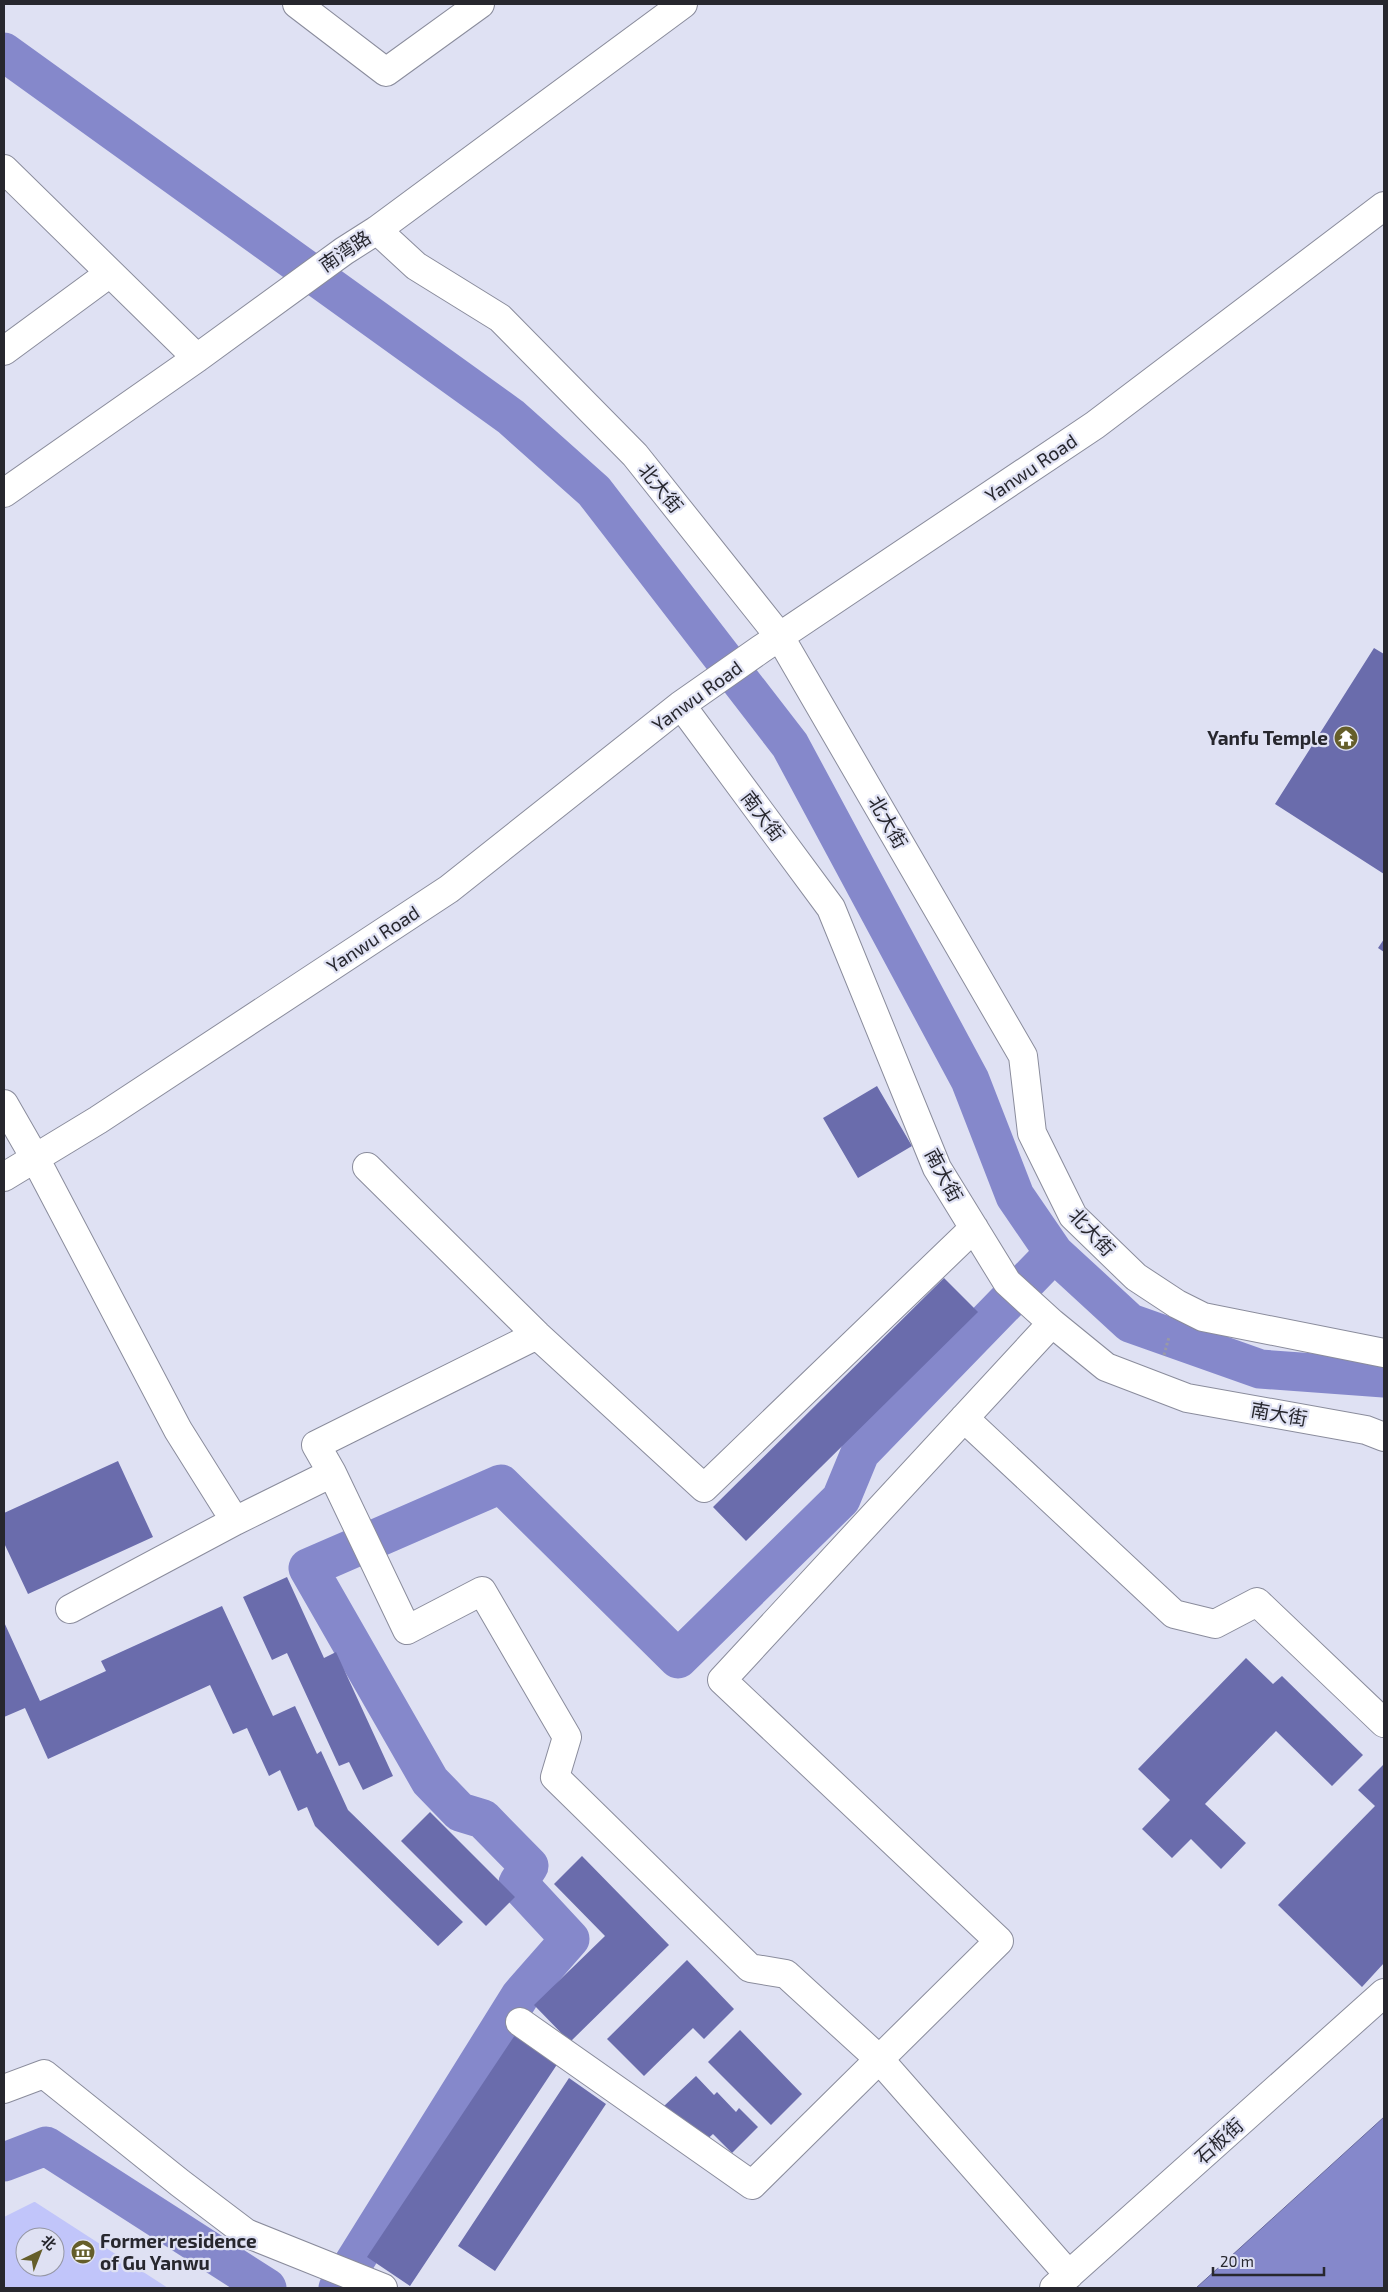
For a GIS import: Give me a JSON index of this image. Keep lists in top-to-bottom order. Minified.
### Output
{"streets":{"street":["南湾路","Yanwu Road","北大街","南大街","石板街"]},"crossings":[["南湾路","北大街"],["Yanwu Road","北大街"],["Yanwu Road","南大街"]],"places":{"temple":["Yanfu Temple"],"museum":["Former residence of Gu Yanwu"]},"scale_bar":"20 m","north":"top right"}
